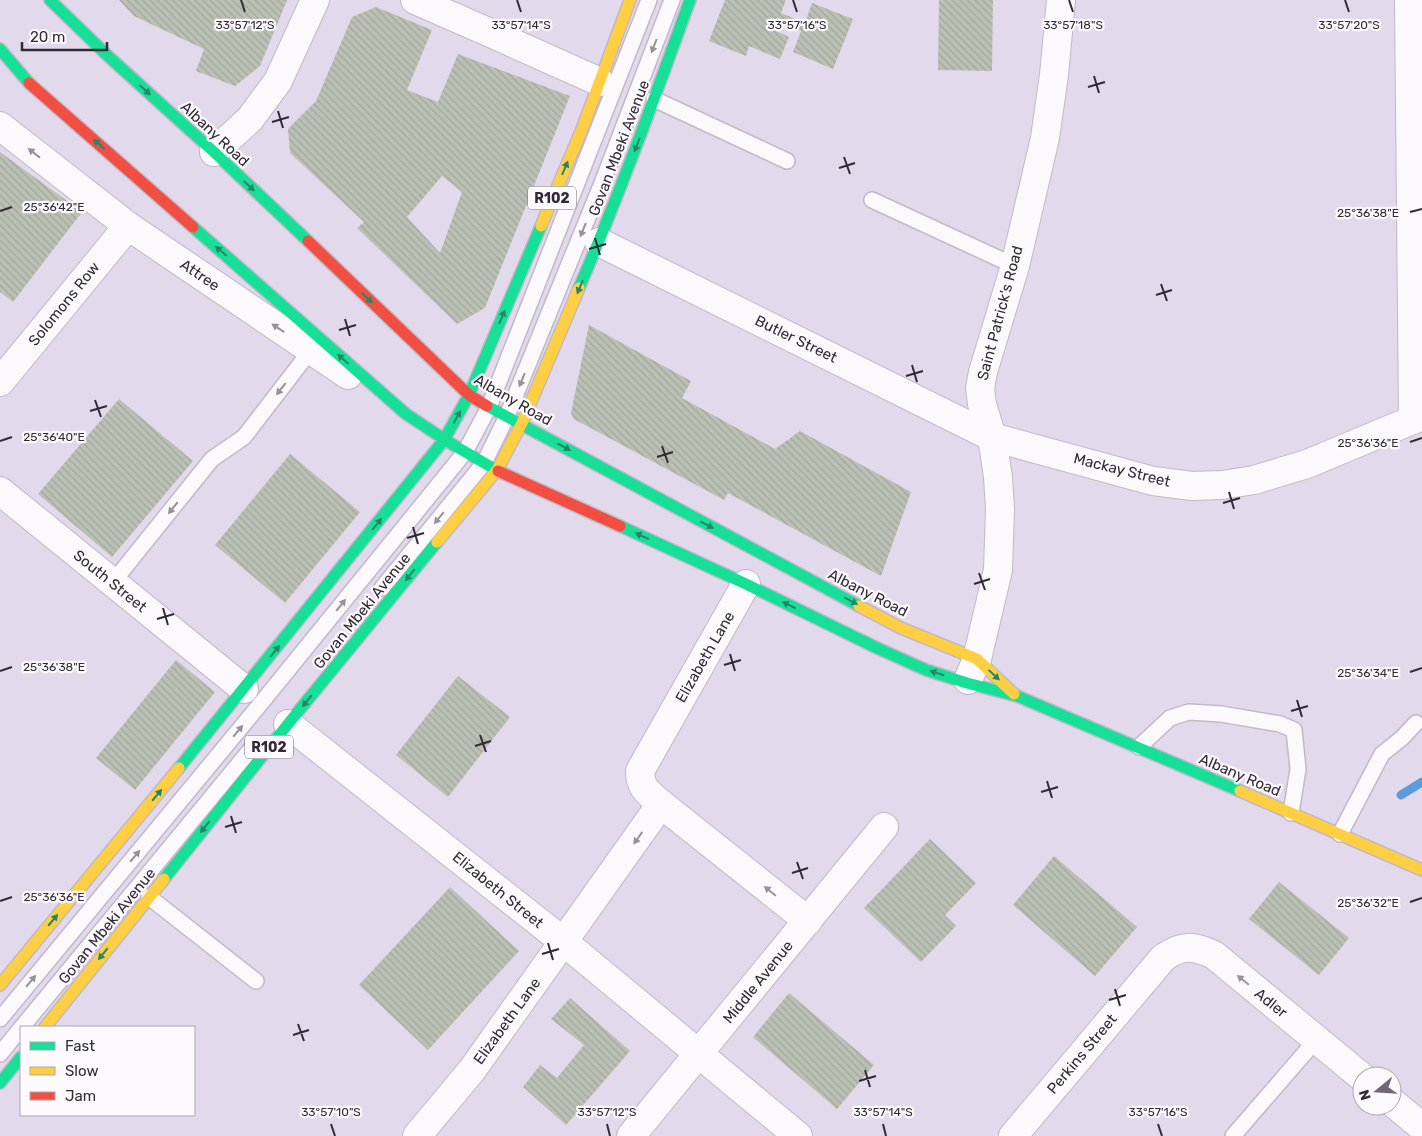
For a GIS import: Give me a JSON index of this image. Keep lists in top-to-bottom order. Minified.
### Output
{"streets":{"main road":["Albany Road","Govan Mbeki Avenue","R102"],"street":["Attree","Solomons Row","Saint Patrick's Road","Butler Street","Mackay Street","South Street","Elizabeth Lane","Elizabeth Street","Middle Avenue","Adler","Perkins Street"]},"crossings":[["Albany Road","Govan Mbeki Avenue"],["Albany Road","R102"],["Albany Road","Attree"],["Albany Road","Saint Patrick's Road"],["Albany Road","Elizabeth Lane"],["Govan Mbeki Avenue","Butler Street"],["Govan Mbeki Avenue","Elizabeth Street"],["R102","South Street"],["Attree","Solomons Row"],["Saint Patrick's Road","Butler Street"],["Saint Patrick's Road","Mackay Street"],["Butler Street","Mackay Street"],["Elizabeth Lane","Elizabeth Street"],["Elizabeth Lane","Middle Avenue"],["Elizabeth Street","Middle Avenue"],["Adler","Perkins Street"]],"one_way":["Attree","Adler"],"legend":["Fast","Slow","Jam"],"scale_bar":"20 m","north":"left","coordinates":["33°57'12\"S","33°57'14\"S","33°57'16\"S","33°57'18\"S","33°57'20\"S","25°36'42\"E","25°36'38\"E","25°36'40\"E","25°36'36\"E","25°36'34\"E","25°36'32\"E","33°57'10\"S"]}
